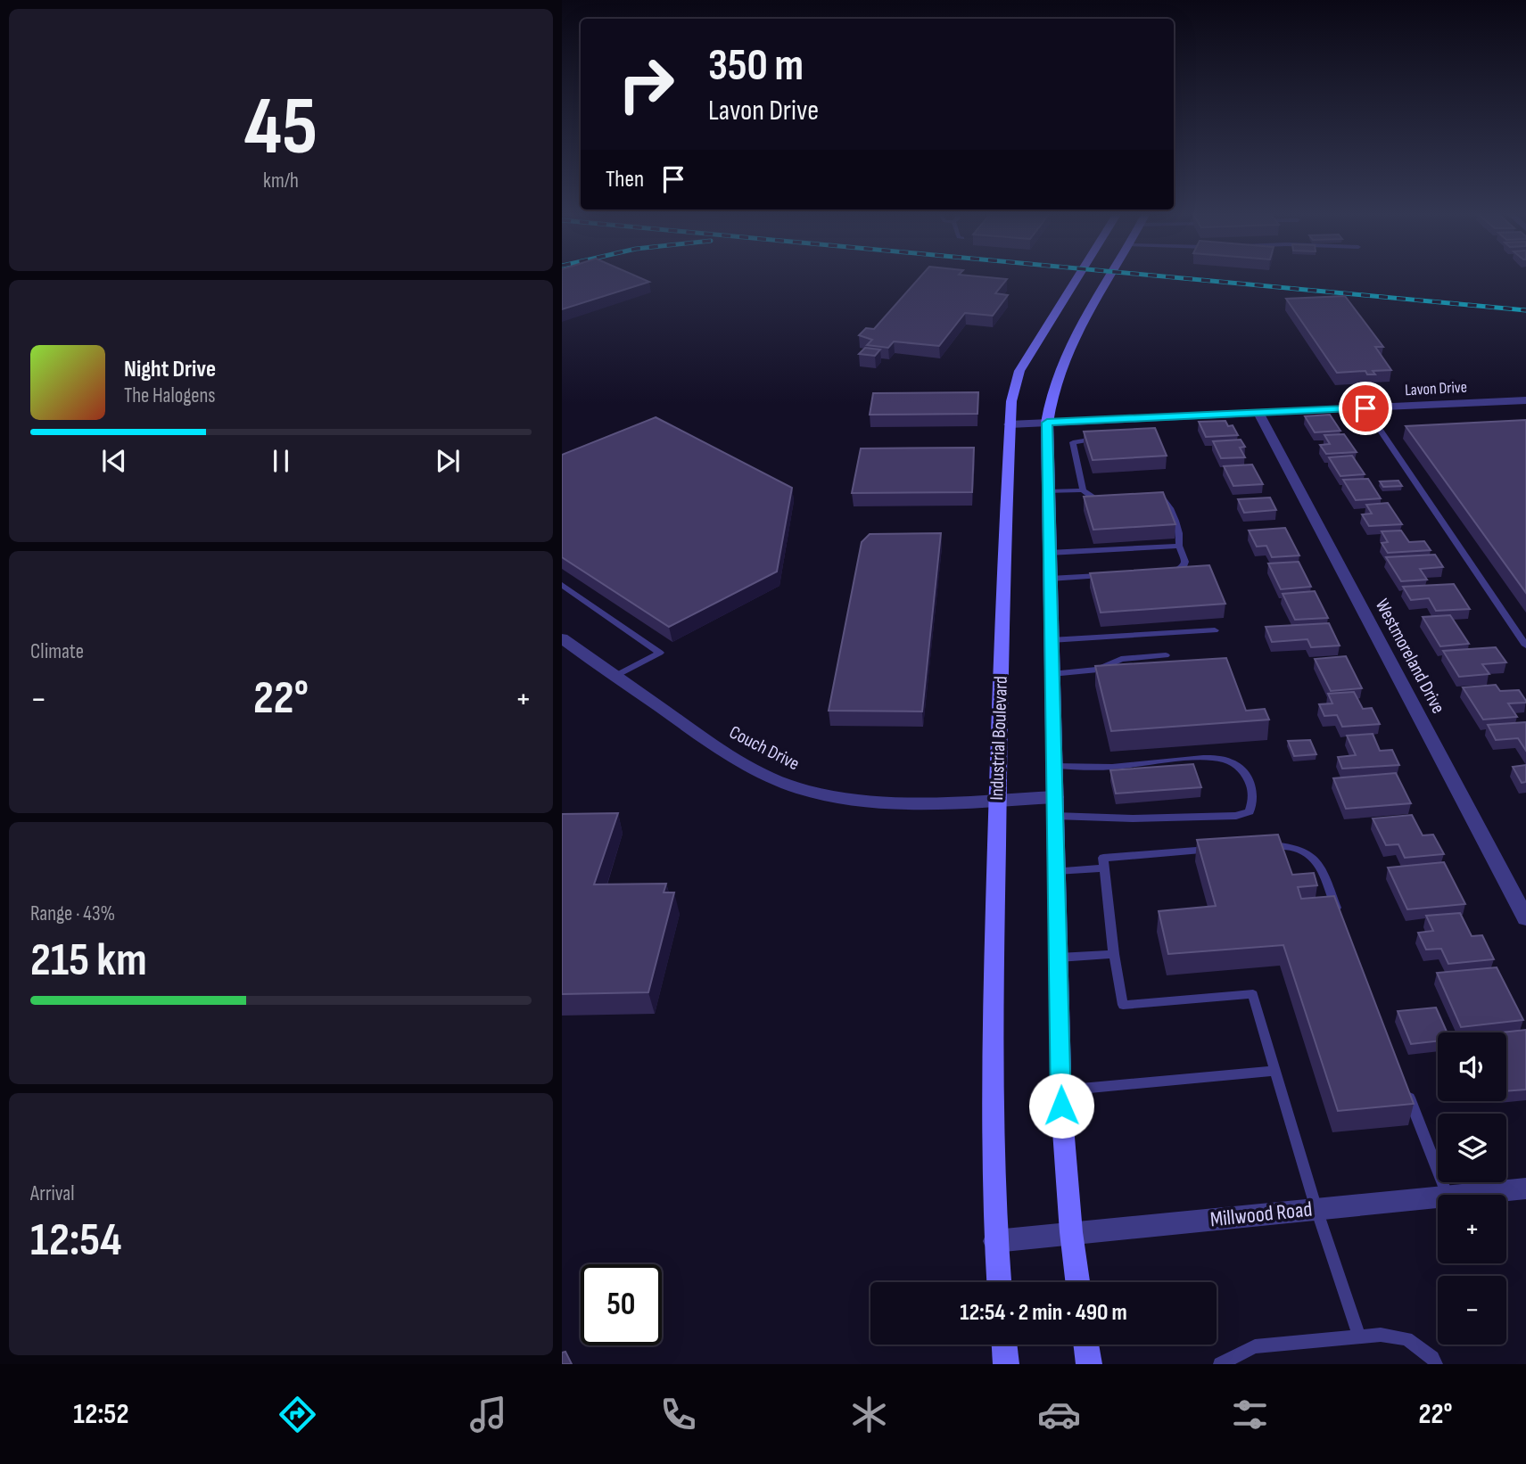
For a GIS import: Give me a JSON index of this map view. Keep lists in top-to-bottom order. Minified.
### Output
{"streets":{"main road":["Industrial Boulevard"],"street":["Lavon Drive","Westmoreland Drive","Couch Drive","Millwood Road"]},"crossings":[["Lavon Drive","Westmoreland Drive"],["Lavon Drive","Industrial Boulevard"],["Industrial Boulevard","Couch Drive"],["Industrial Boulevard","Millwood Road"]],"page":{"tile":[["45","km/h"],"Climate",["Range · 43%","215 km"],["Arrival","12:54"]],"turn":["350 m","Lavon Drive"],"then":"Then","song":["Night Drive","The Halogens"],"heat":["−","22°","+"],"map_buttons":["+","−"],"limit":"50","trip":"12:54 · 2 min · 490 m","tabs":["12:52","22°"]}}
